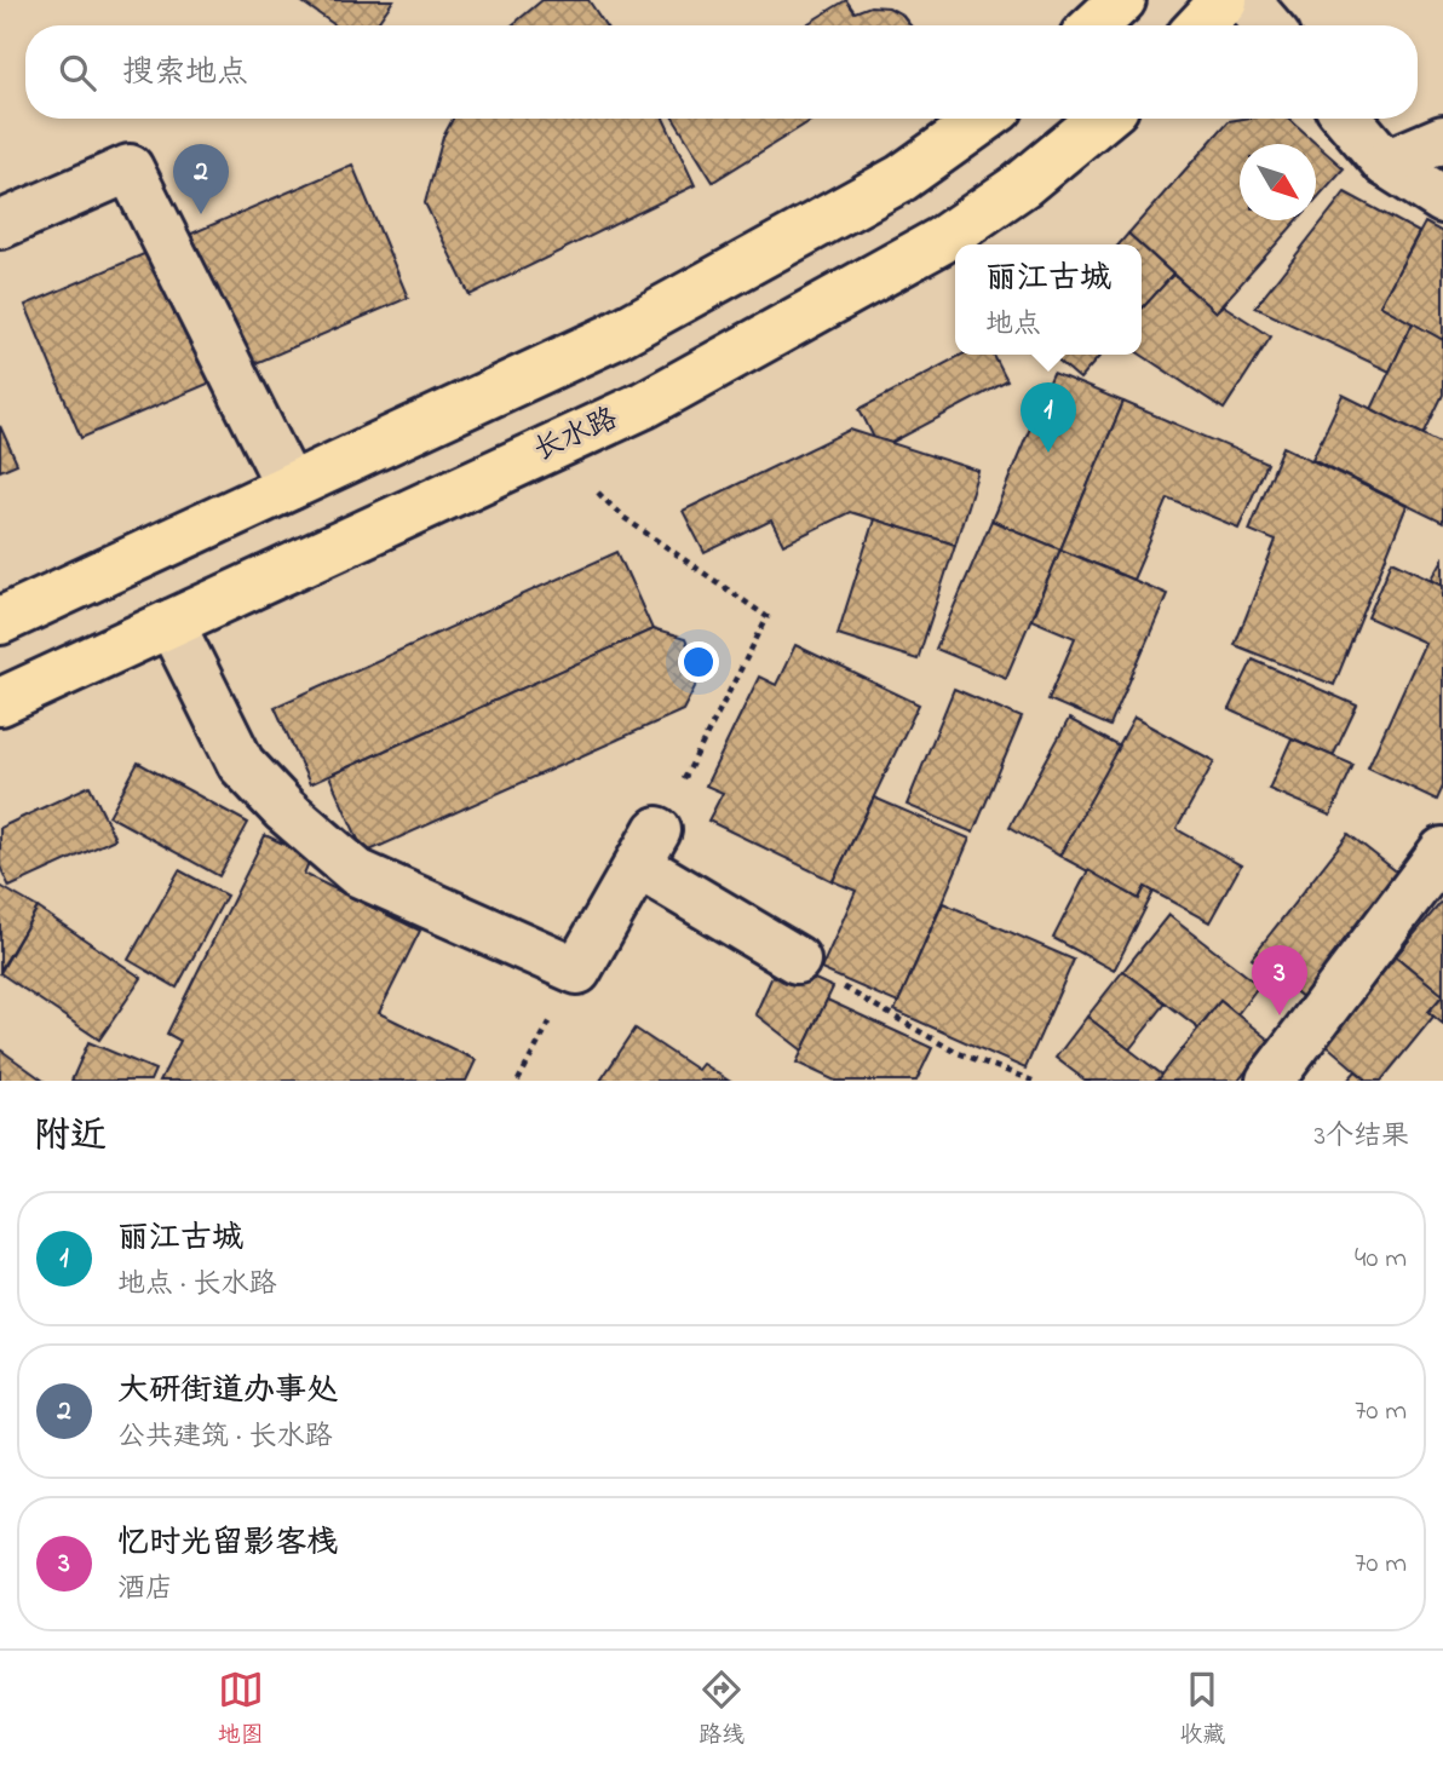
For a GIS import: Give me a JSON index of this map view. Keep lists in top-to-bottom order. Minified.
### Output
{"streets":{"highway":["长水路"]},"north":"bottom right","page":{"search":"搜索地点","pins":["2","1","3"],"popup":["丽江古城","地点"],"heading":["附近","3个结果"],"list":[{"mark":"1","name":"丽江古城","note":"地点 · 长水路","value":"40 m"},{"mark":"2","name":"大研街道办事处","note":"公共建筑 · 长水路","value":"70 m"},{"mark":"3","name":"忆时光留影客栈","note":"酒店","value":"70 m"}],"nav":["地图","路线","收藏"]}}
